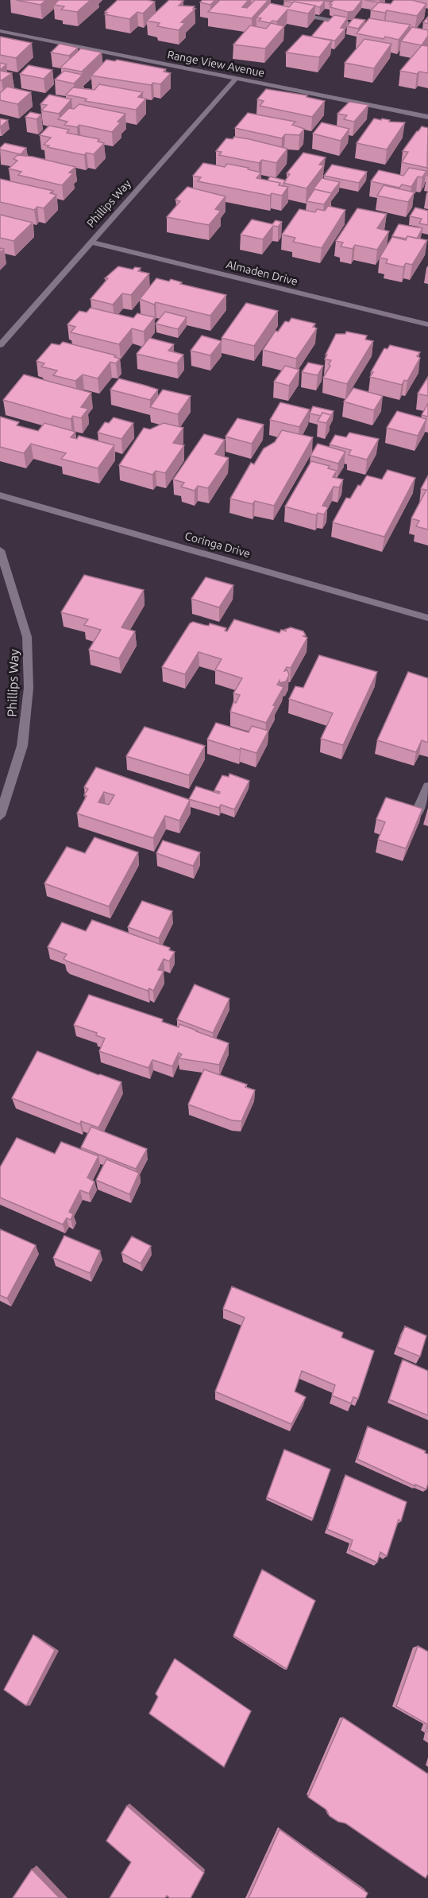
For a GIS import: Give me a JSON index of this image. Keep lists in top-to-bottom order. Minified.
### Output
{"streets":{"street":["Range View Avenue","Phillips Way","Almaden Drive","Coringa Drive"]},"crossings":[["Range View Avenue","Phillips Way"],["Phillips Way","Almaden Drive"]]}
